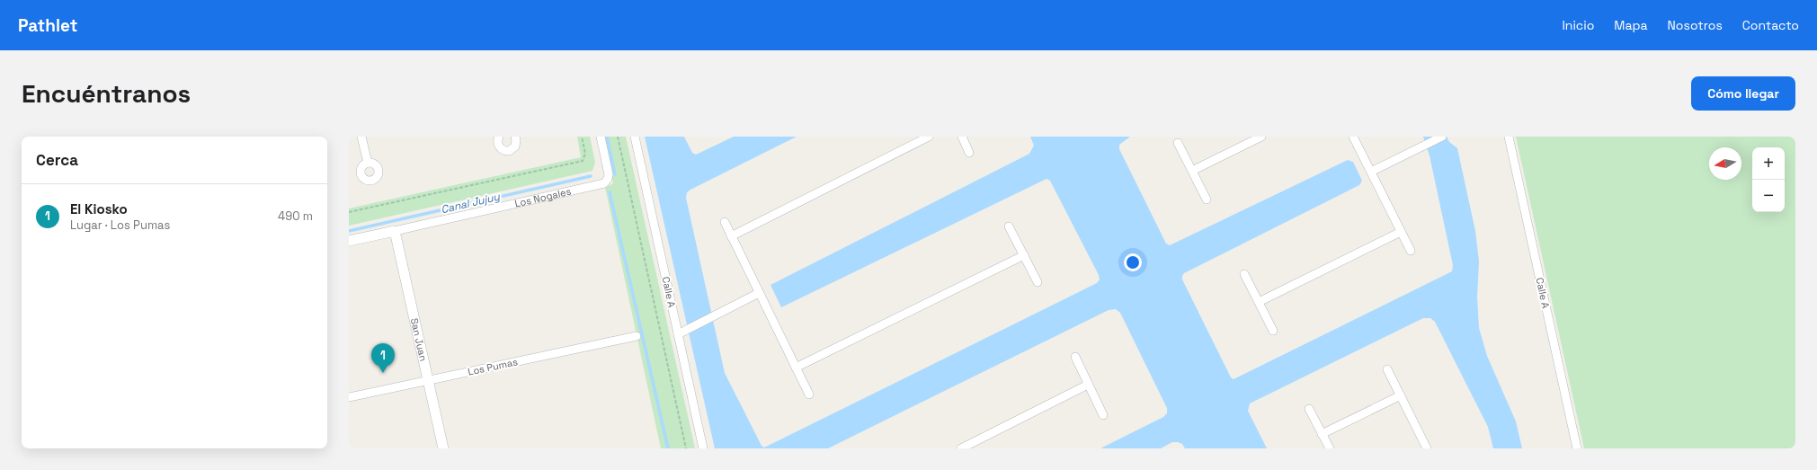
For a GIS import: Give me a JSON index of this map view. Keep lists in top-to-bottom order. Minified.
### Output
{"streets":{"street":["Los Nogales","Calle A","San Juan","Los Pumas"]},"crossings":[["Los Nogales","San Juan"],["San Juan","Los Pumas"]],"water":["Canal Jujuy"],"north":"left","page":{"header":"Pathlet","nav":["Inicio","Mapa","Nosotros","Contacto"],"buttons":"Cómo llegar","title":"Encuéntranos","heading":"Cerca","map_buttons":["+","−"],"list":[{"mark":"1","name":"El Kiosko","note":"Lugar · Los Pumas","value":"490 m"}],"pins":"1"}}
